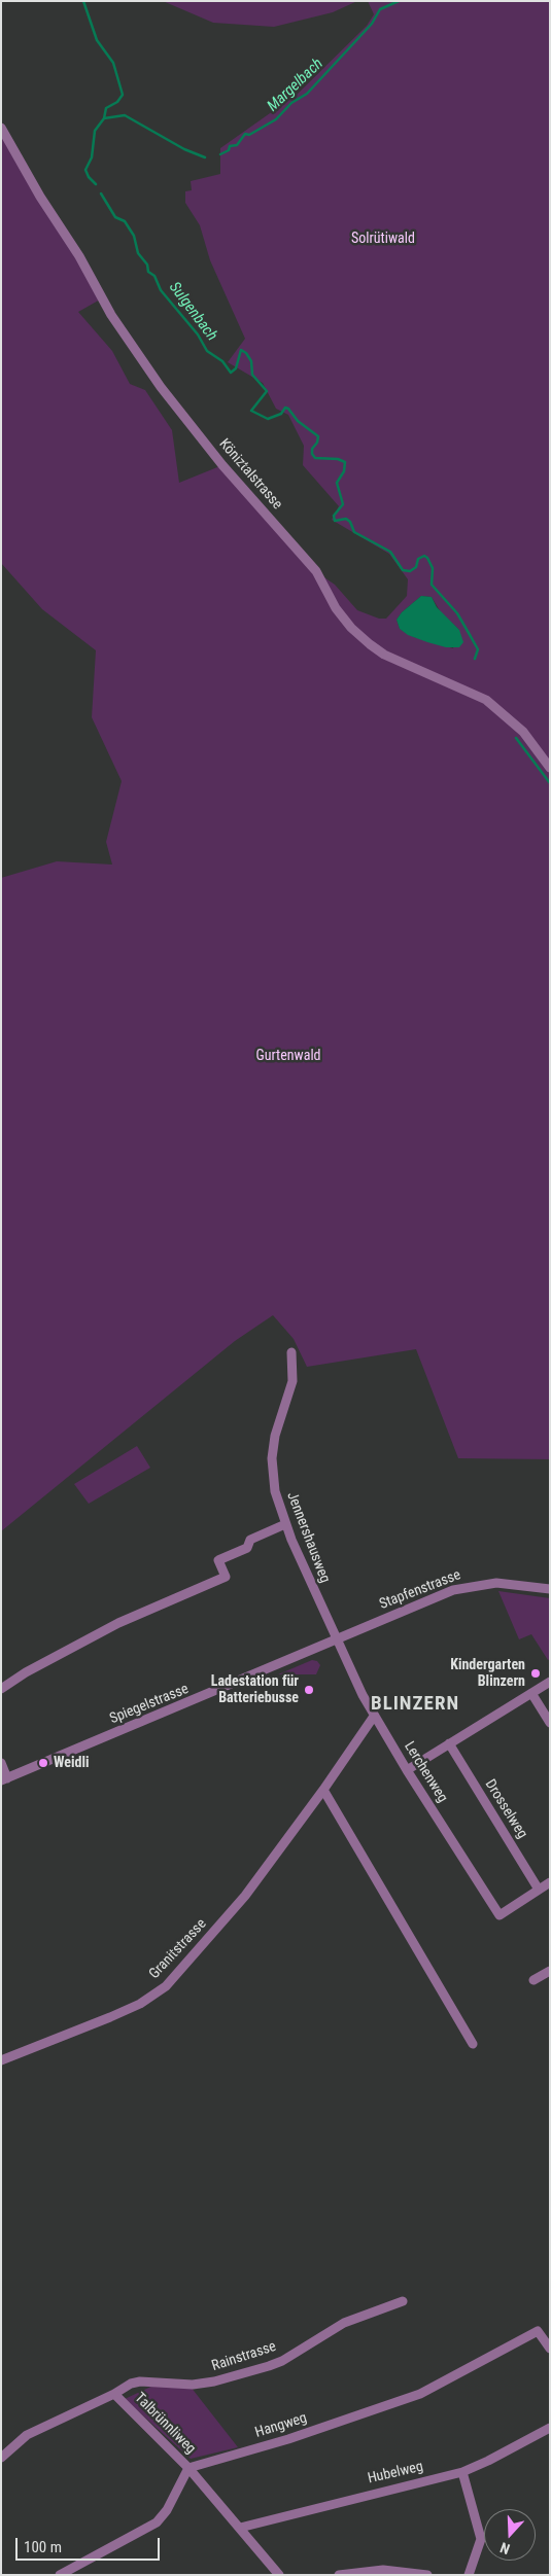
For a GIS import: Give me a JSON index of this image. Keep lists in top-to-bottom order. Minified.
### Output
{"streets":{"street":["Köniztalstrasse","Jennershausweg","Stapfenstrasse","Spiegelstrasse","Lerchenweg","Drosselweg","Granitstrasse","Rainstrasse","Talbrünnliweg","Hangweg","Hubelweg"]},"crossings":[["Jennershausweg","Stapfenstrasse"],["Jennershausweg","Spiegelstrasse"],["Jennershausweg","Lerchenweg"],["Stapfenstrasse","Spiegelstrasse"],["Stapfenstrasse","Lerchenweg"],["Spiegelstrasse","Lerchenweg"],["Lerchenweg","Drosselweg"],["Lerchenweg","Granitstrasse"],["Rainstrasse","Talbrünnliweg"],["Talbrünnliweg","Hangweg"],["Talbrünnliweg","Hubelweg"]],"districts":["BLINZERN"],"water":["Margelbach","Sulgenbach"],"parks":["Solrütiwald","Gurtenwald"],"places":["Kindergarten Blinzern","Ladestation für Batteriebusse","Weidli"],"scale_bar":"100 m","north":"bottom"}
